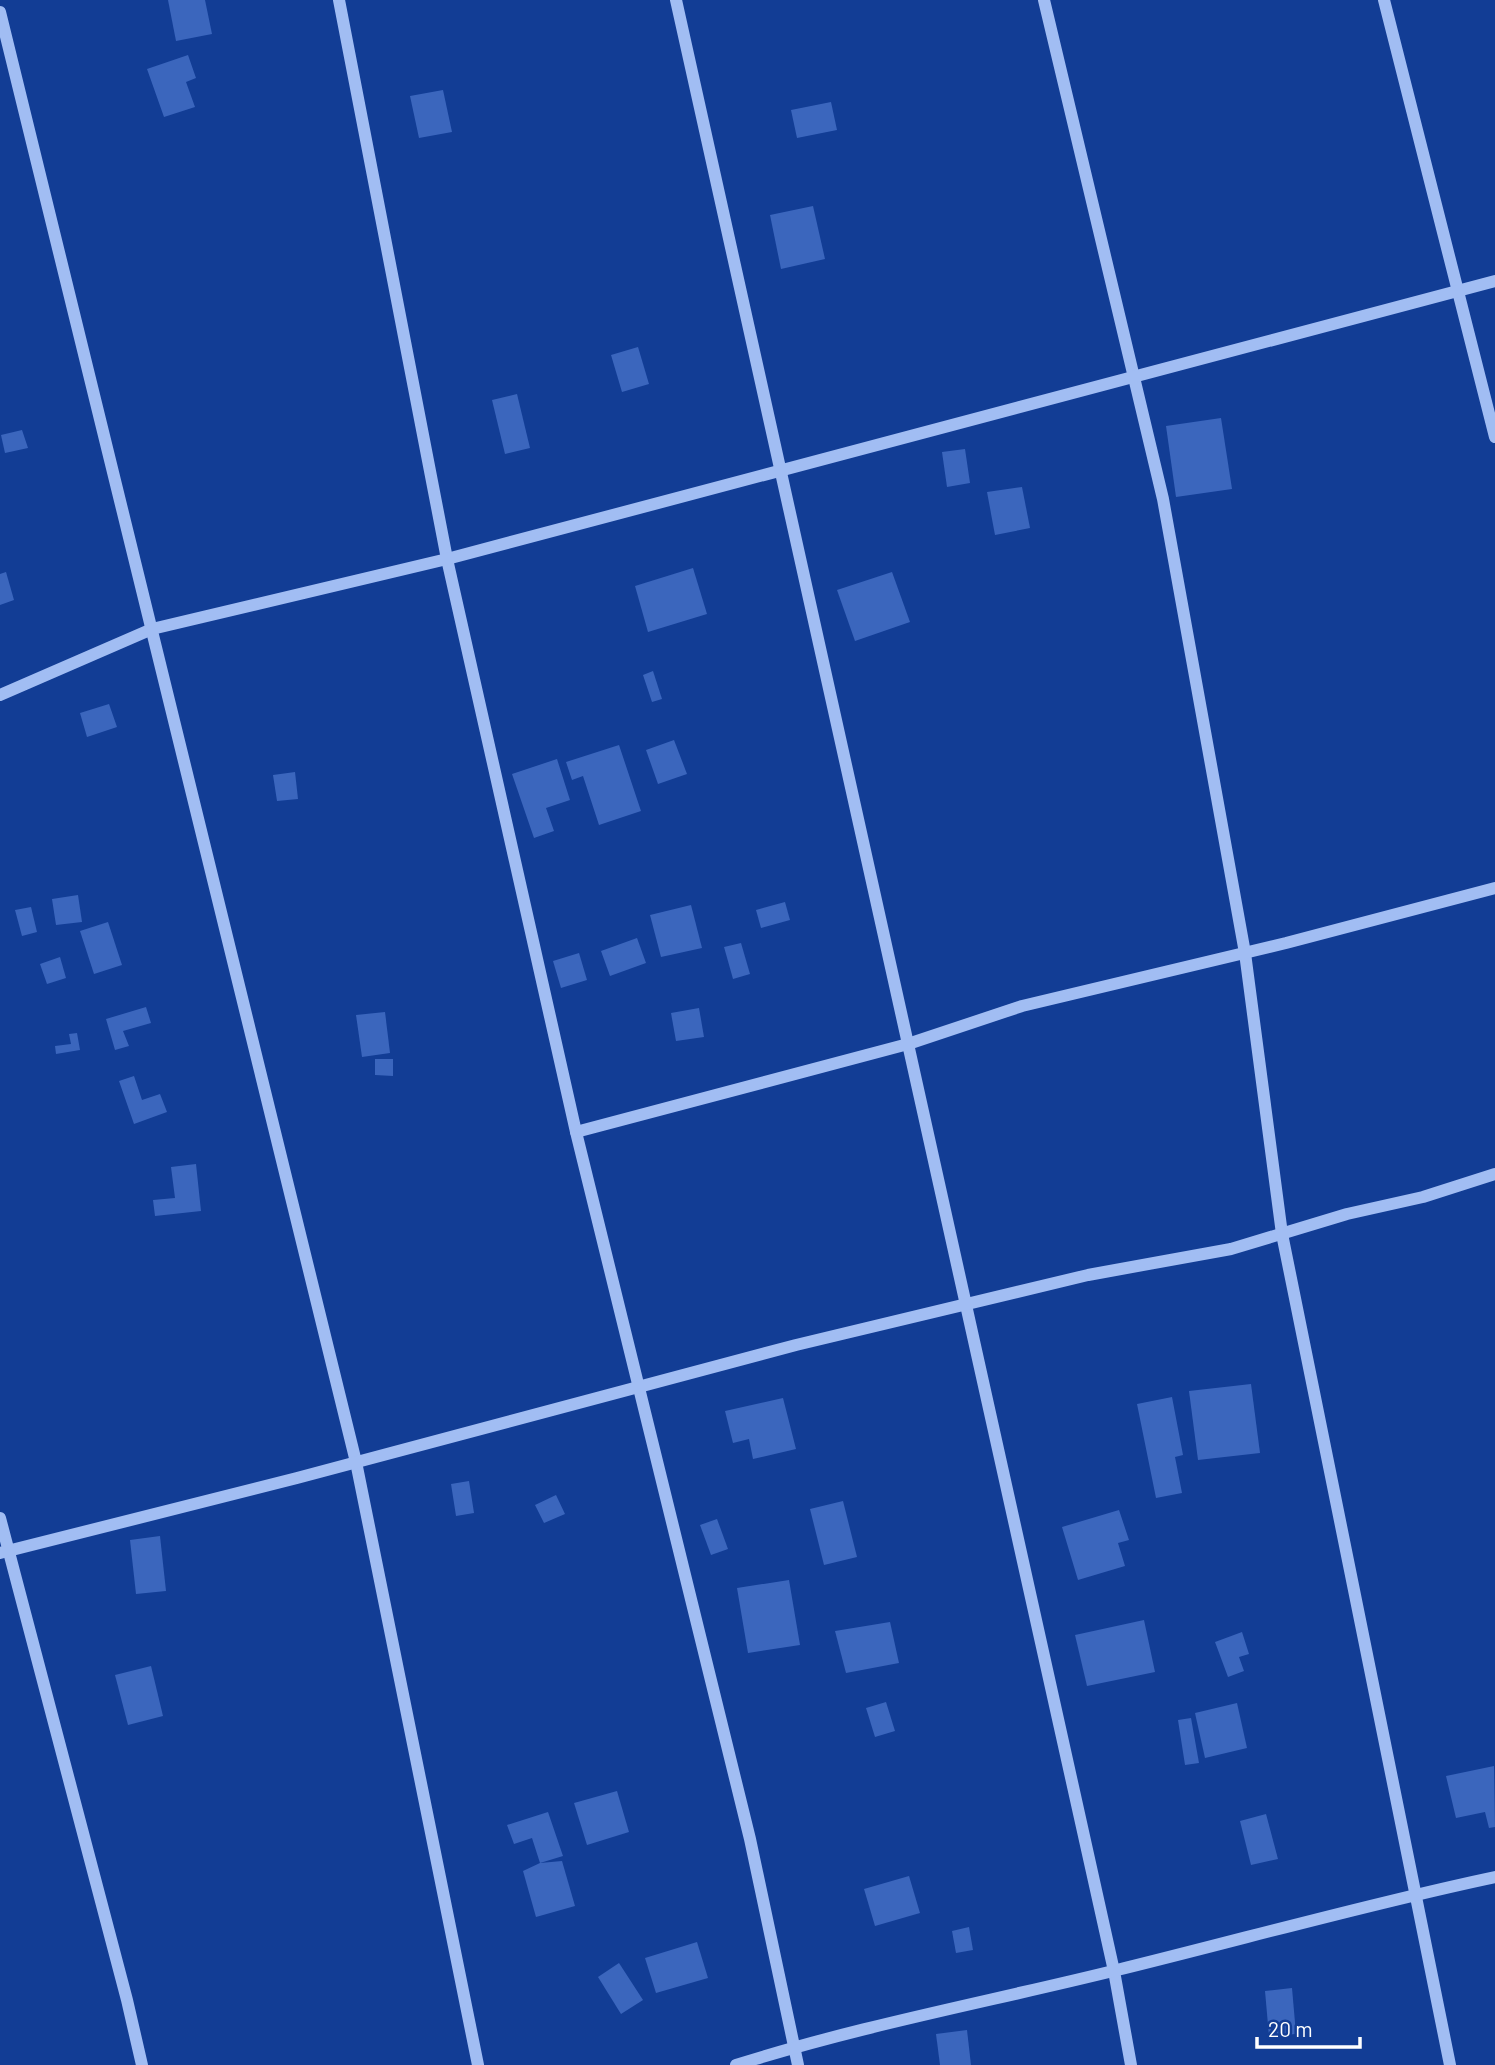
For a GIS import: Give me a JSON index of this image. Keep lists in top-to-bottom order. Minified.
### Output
{"scale_bar":"20 m"}
